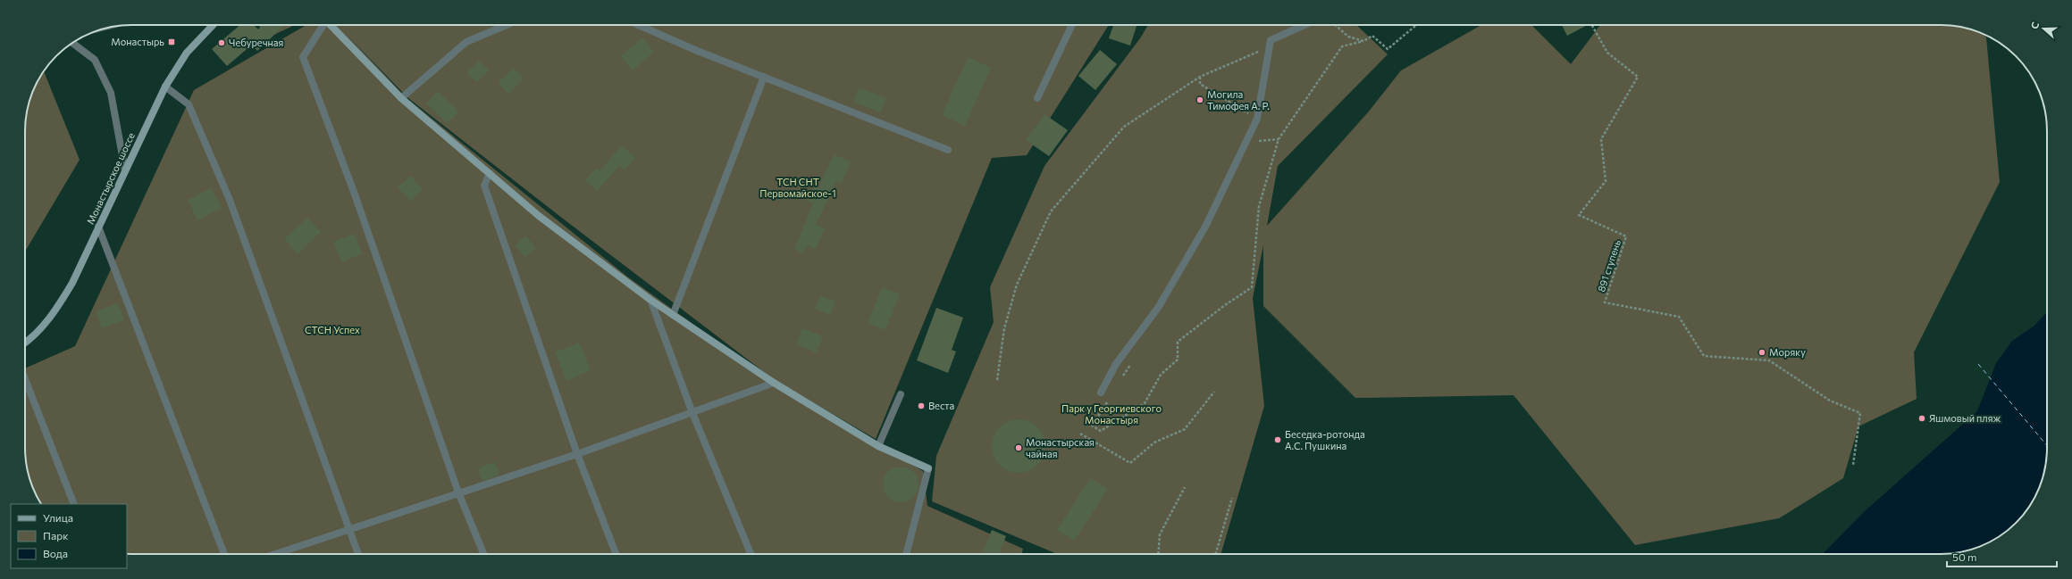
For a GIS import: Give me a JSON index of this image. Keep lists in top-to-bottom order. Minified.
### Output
{"streets":{"main road":["Монастырское шоссе"],"path":["891 ступень"]},"parks":["ТСН СНТ Первомайское-1","СТСН Успех","Парк у Георгиевского Монастыря"],"places":{"transit":["Монастырь"],"other":["Чебуречная","Могила Тимофея А. Р.","Моряку","Веста","Яшмовый пляж","Беседка-ротонда А.С. Пушкина","Монастырская чайная"]},"legend":["Улица","Парк","Вода"],"scale_bar":"50 m","north":"left"}
